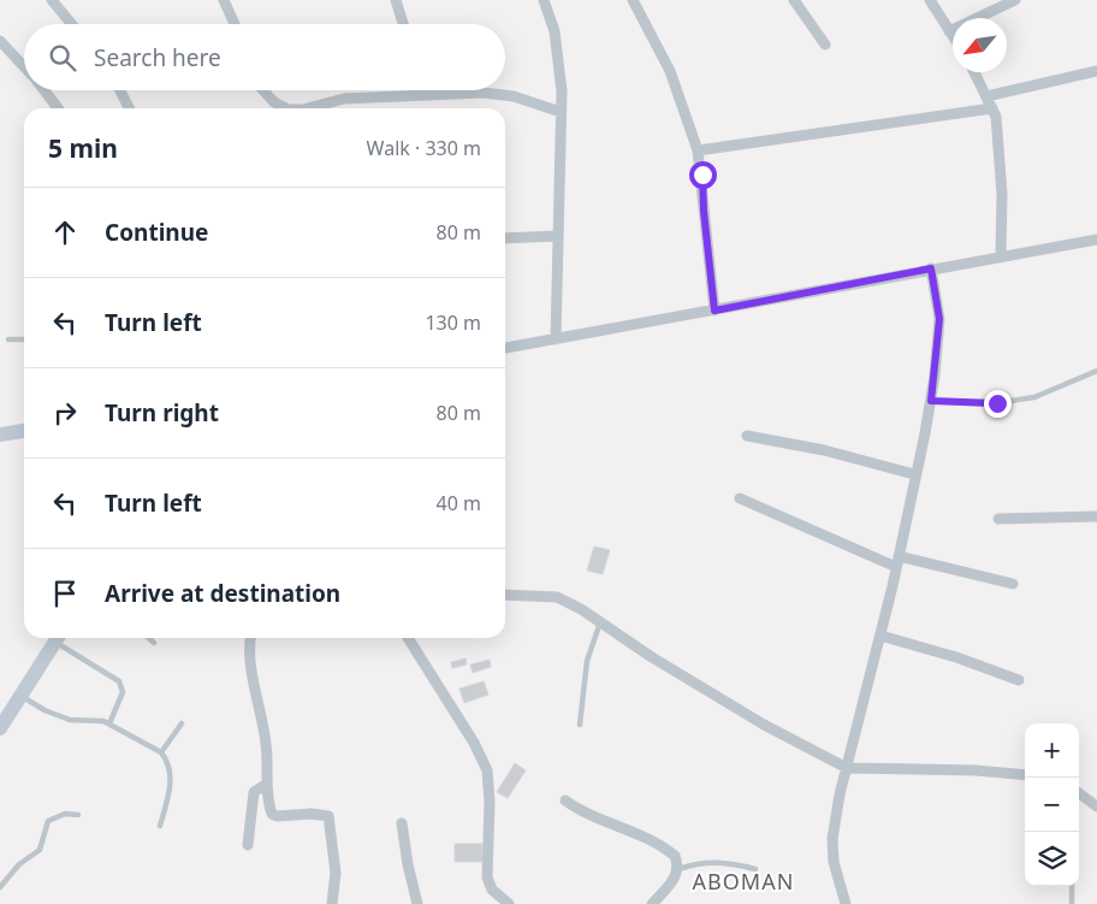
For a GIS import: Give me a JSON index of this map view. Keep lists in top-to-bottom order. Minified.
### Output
{"districts":["ABOMAN"],"north":"bottom left","page":{"search":"Search here","heading":["5 min","Walk · 330 m"],"list":[["Continue","80 m"],["Turn left","130 m"],["Turn right","80 m"],["Turn left","40 m"],"Arrive at destination"],"map_buttons":["+","−"]}}
